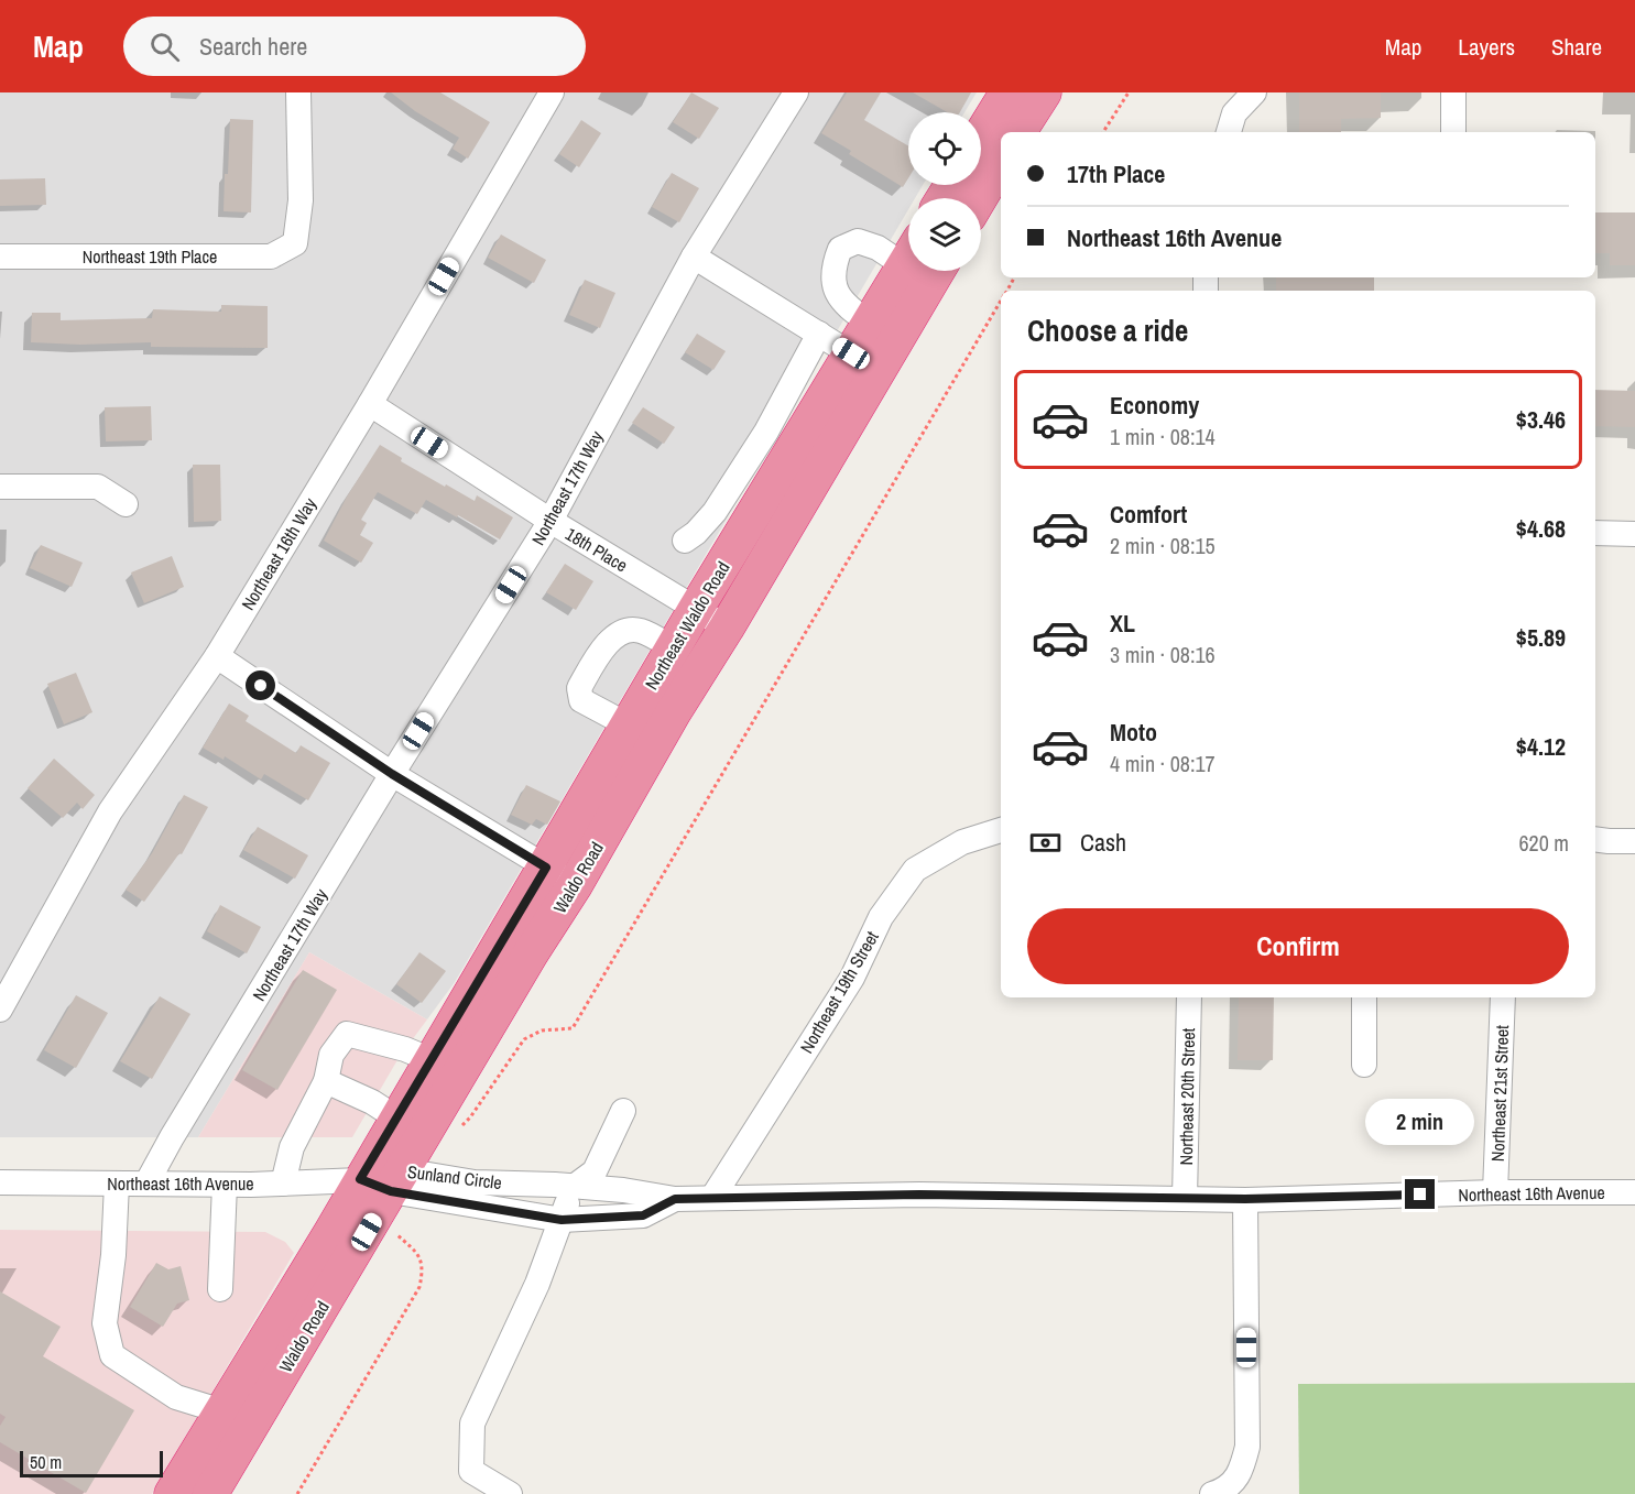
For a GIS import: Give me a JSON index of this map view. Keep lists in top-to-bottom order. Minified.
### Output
{"streets":{"highway":["Northeast Waldo Road","Waldo Road"],"street":["Northeast 19th Place","Northeast 17th Way","18th Place","Northeast 16th Way","Northeast 19th Street","Northeast 21st Street","Northeast 20th Street","Sunland Circle","Northeast 16th Avenue"]},"crossings":[["Northeast 17th Way","18th Place"],["Northeast 17th Way","Northeast 16th Avenue"],["18th Place","Northeast 16th Way"],["18th Place","Northeast Waldo Road"],["18th Place","Waldo Road"],["Northeast Waldo Road","Waldo Road"],["Waldo Road","Sunland Circle"],["Waldo Road","Northeast 16th Avenue"],["Northeast 19th Street","Northeast 16th Avenue"],["Northeast 21st Street","Northeast 16th Avenue"],["Northeast 20th Street","Northeast 16th Avenue"],["Sunland Circle","Northeast 16th Avenue"]],"scale_bar":"50 m","page":{"header":"Map","search":"Search here","nav":["Map","Layers","Share"],"banner":["17th Place","Northeast 16th Avenue"],"heading":"Choose a ride","list":[{"name":"Economy","note":"1 min · 08:14","value":"$3.46"},{"name":"Comfort","note":"2 min · 08:15","value":"$4.68"},{"name":"XL","note":"3 min · 08:16","value":"$5.89"},{"name":"Moto","note":"4 min · 08:17","value":"$4.12"}],"pay":["Cash","620 m"],"buttons":"Confirm","bubble":"2 min","scale":"50 m"}}
